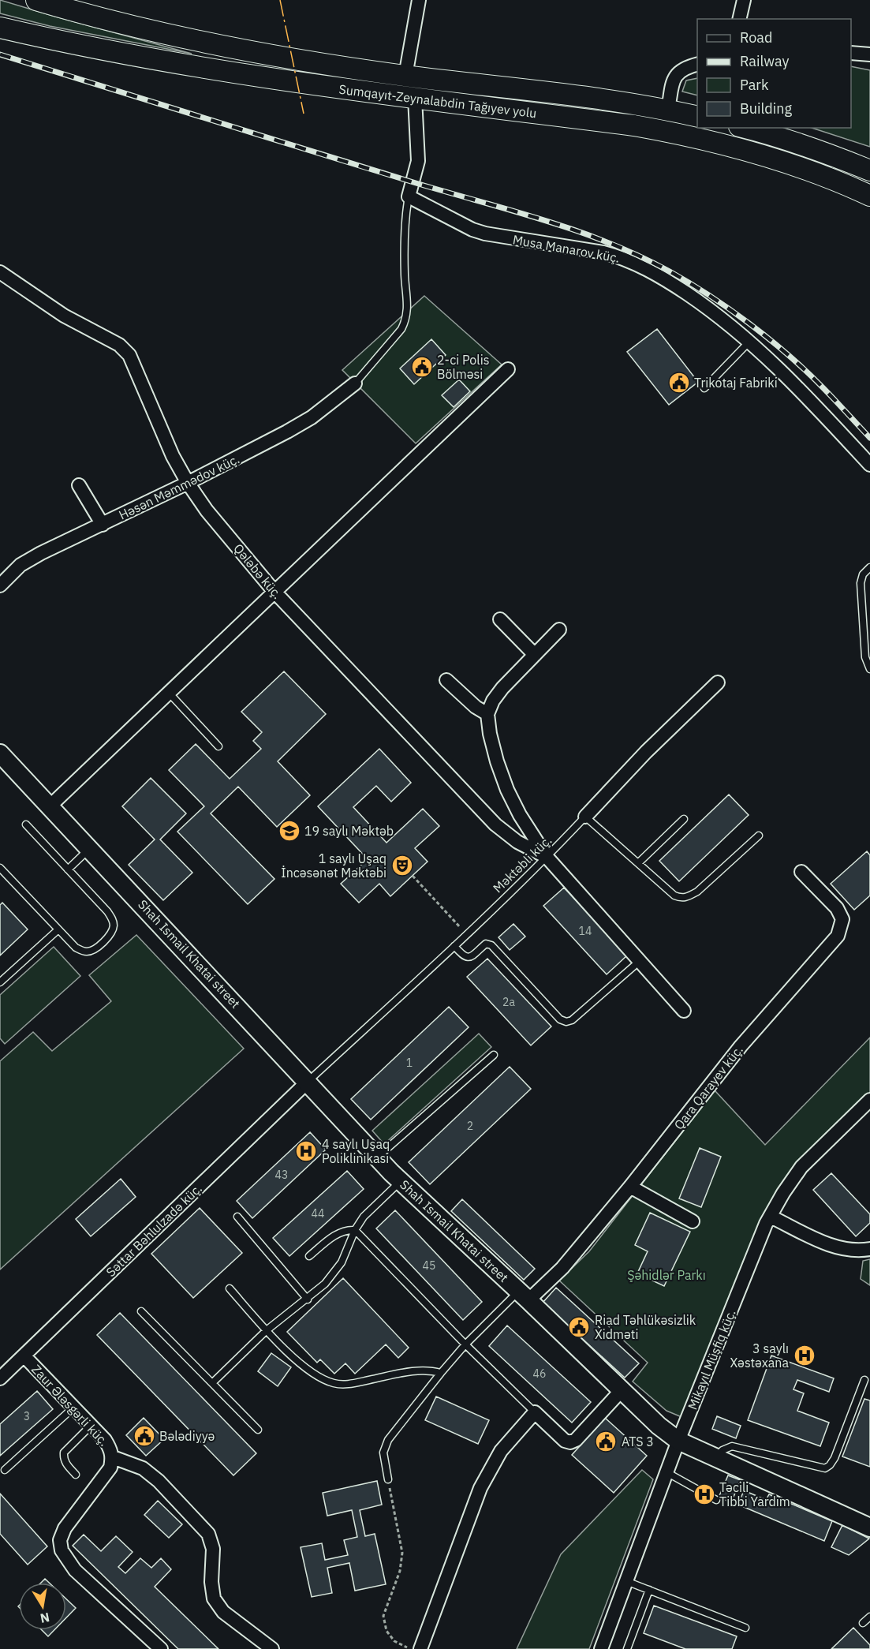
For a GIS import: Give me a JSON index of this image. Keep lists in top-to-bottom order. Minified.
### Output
{"streets":{"main road":["Sumqayıt-Zeynalabdin Tağıyev yolu"],"street":["Musa Manarov küç.","Həsən Məmmədov küç.","Qələbə küç.","Shah Ismail Khatai street","Qara Qarayev küç.","Səttar Bəhlulzadə küç.","Mikayıl Müşfiq küç.","Zaur Ələsgərli küç."],"lane":["Məktəbli küç."]},"crossings":[["Həsən Məmmədov küç.","Qələbə küç."],["Qələbə küç.","Məktəbli küç."],["Məktəbli küç.","Shah Ismail Khatai street"],["Məktəbli küç.","Səttar Bəhlulzadə küç."],["Shah Ismail Khatai street","Qara Qarayev küç."],["Shah Ismail Khatai street","Səttar Bəhlulzadə küç."],["Shah Ismail Khatai street","Mikayıl Müşfiq küç."],["Səttar Bəhlulzadə küç.","Zaur Ələsgərli küç."]],"parks":["Şəhidlər Parkı"],"places":{"public building":["2-ci Polis Bölməsi","Trikotaj Fabriki","Riad Təhlükəsizlik Xidməti","Bələdiyyə","ATS 3"],"school or university":["19 saylı Məktəb"],"theatre":["1 saylı Uşaq İncəsənət Məktəbi"],"hospital":["4 saylı Uşaq Poliklinikası","3 saylı Xəstəxana","Təcili Tibbi Yardım"]},"house_numbers":["14","2a","1","2","43","44","45","46","3"],"legend":["Road","Railway","Park","Building"],"north":"bottom"}
